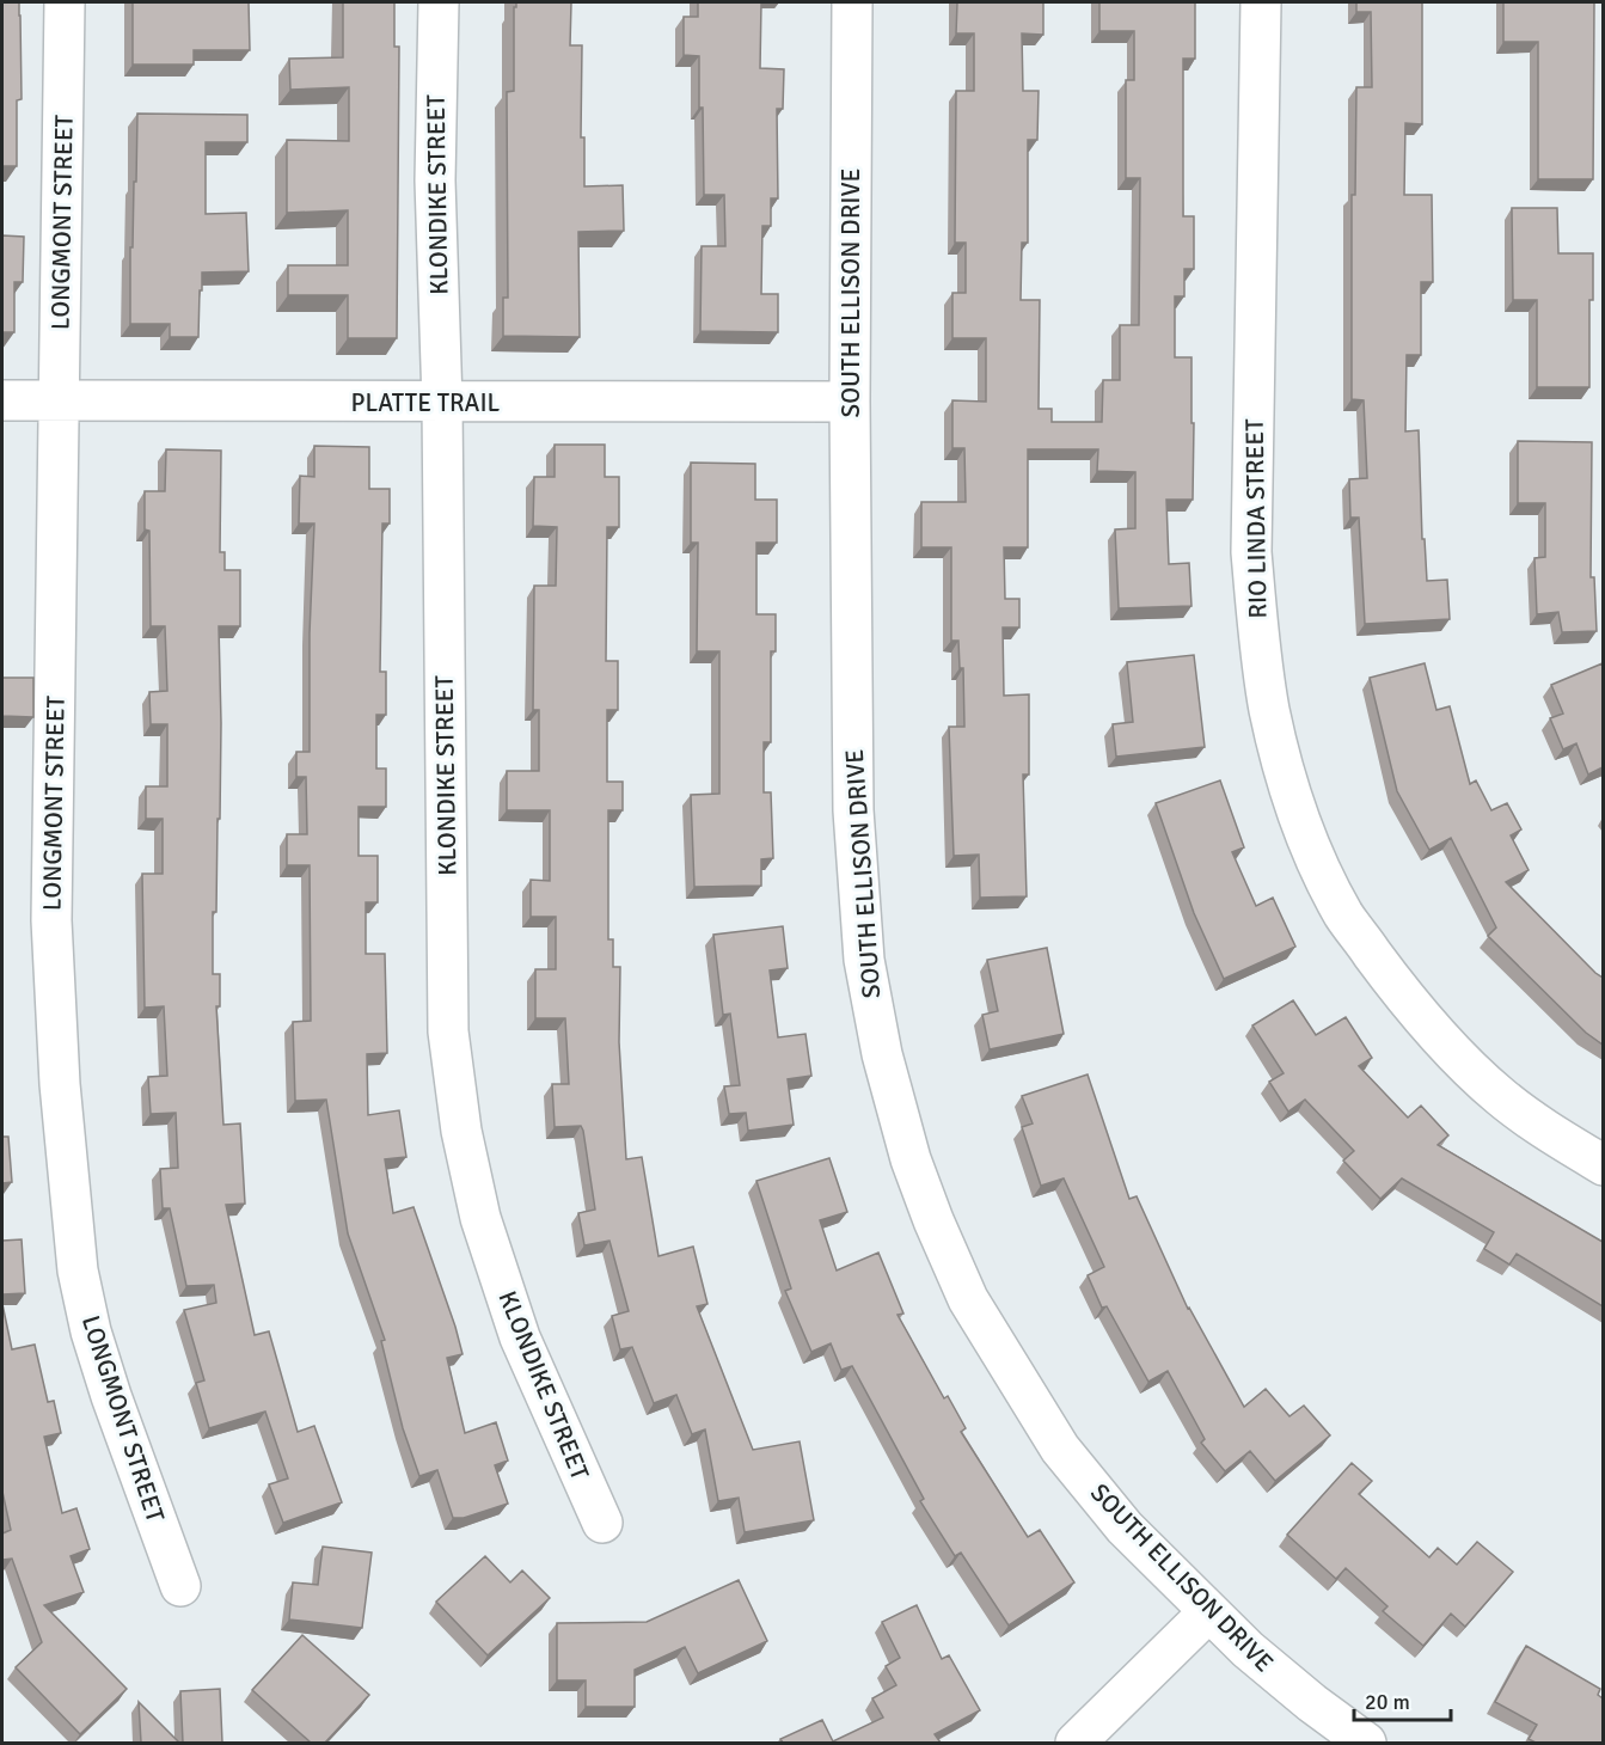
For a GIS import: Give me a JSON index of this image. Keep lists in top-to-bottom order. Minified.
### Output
{"streets":{"street":["KLONDIKE STREET","LONGMONT STREET","SOUTH ELLISON DRIVE","PLATTE TRAIL","RIO LINDA STREET"]},"crossings":[["KLONDIKE STREET","PLATTE TRAIL"],["LONGMONT STREET","PLATTE TRAIL"],["SOUTH ELLISON DRIVE","PLATTE TRAIL"]],"scale_bar":"20 m"}
